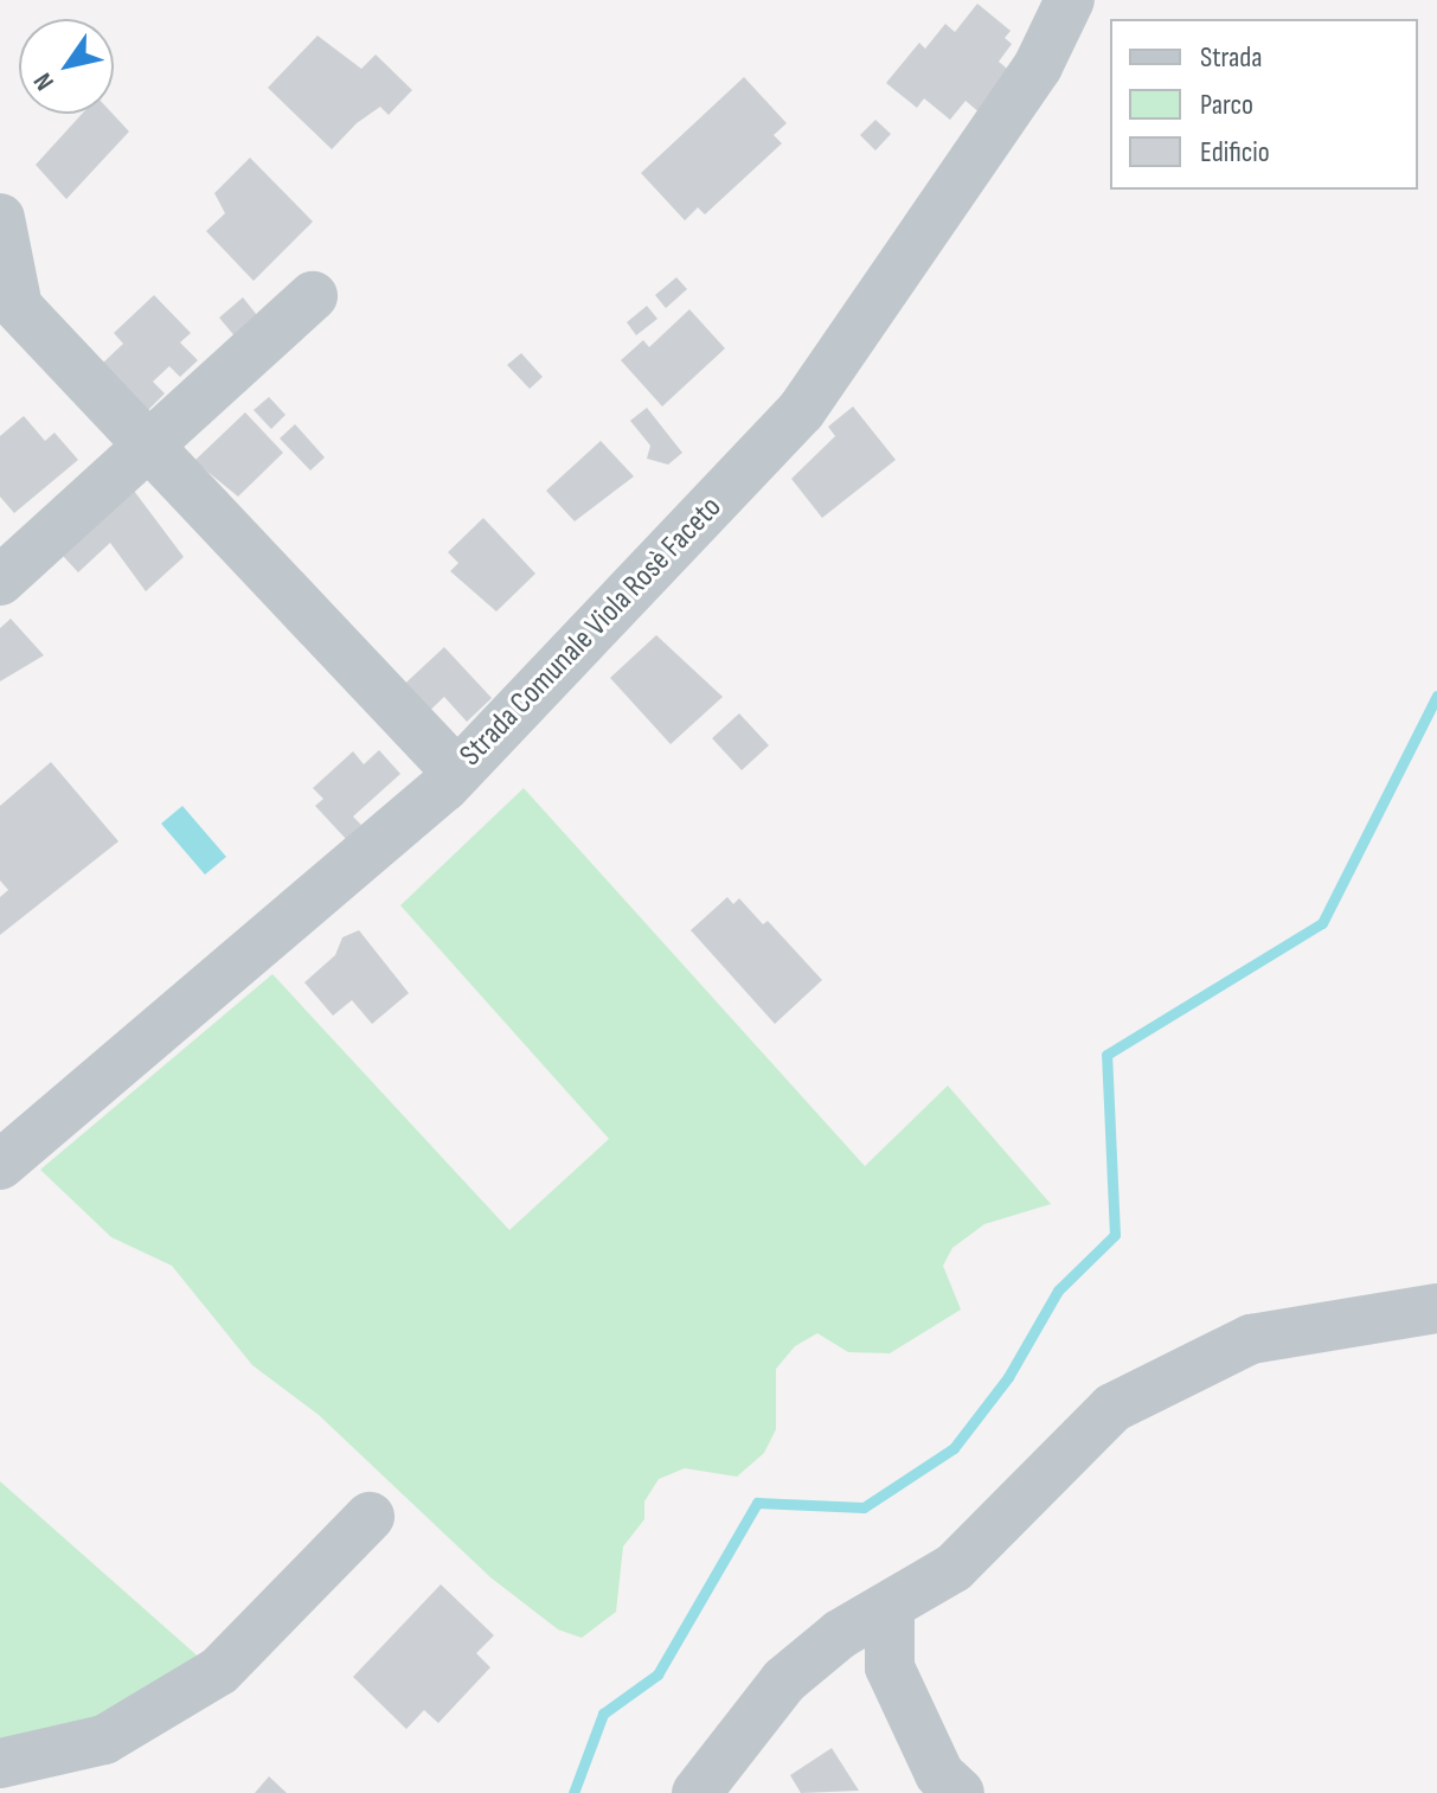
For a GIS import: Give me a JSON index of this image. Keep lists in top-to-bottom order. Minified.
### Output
{"streets":{"street":["Strada Comunale Viola Rosè Faceto"]},"legend":["Strada","Parco","Edificio"],"north":"bottom left"}
